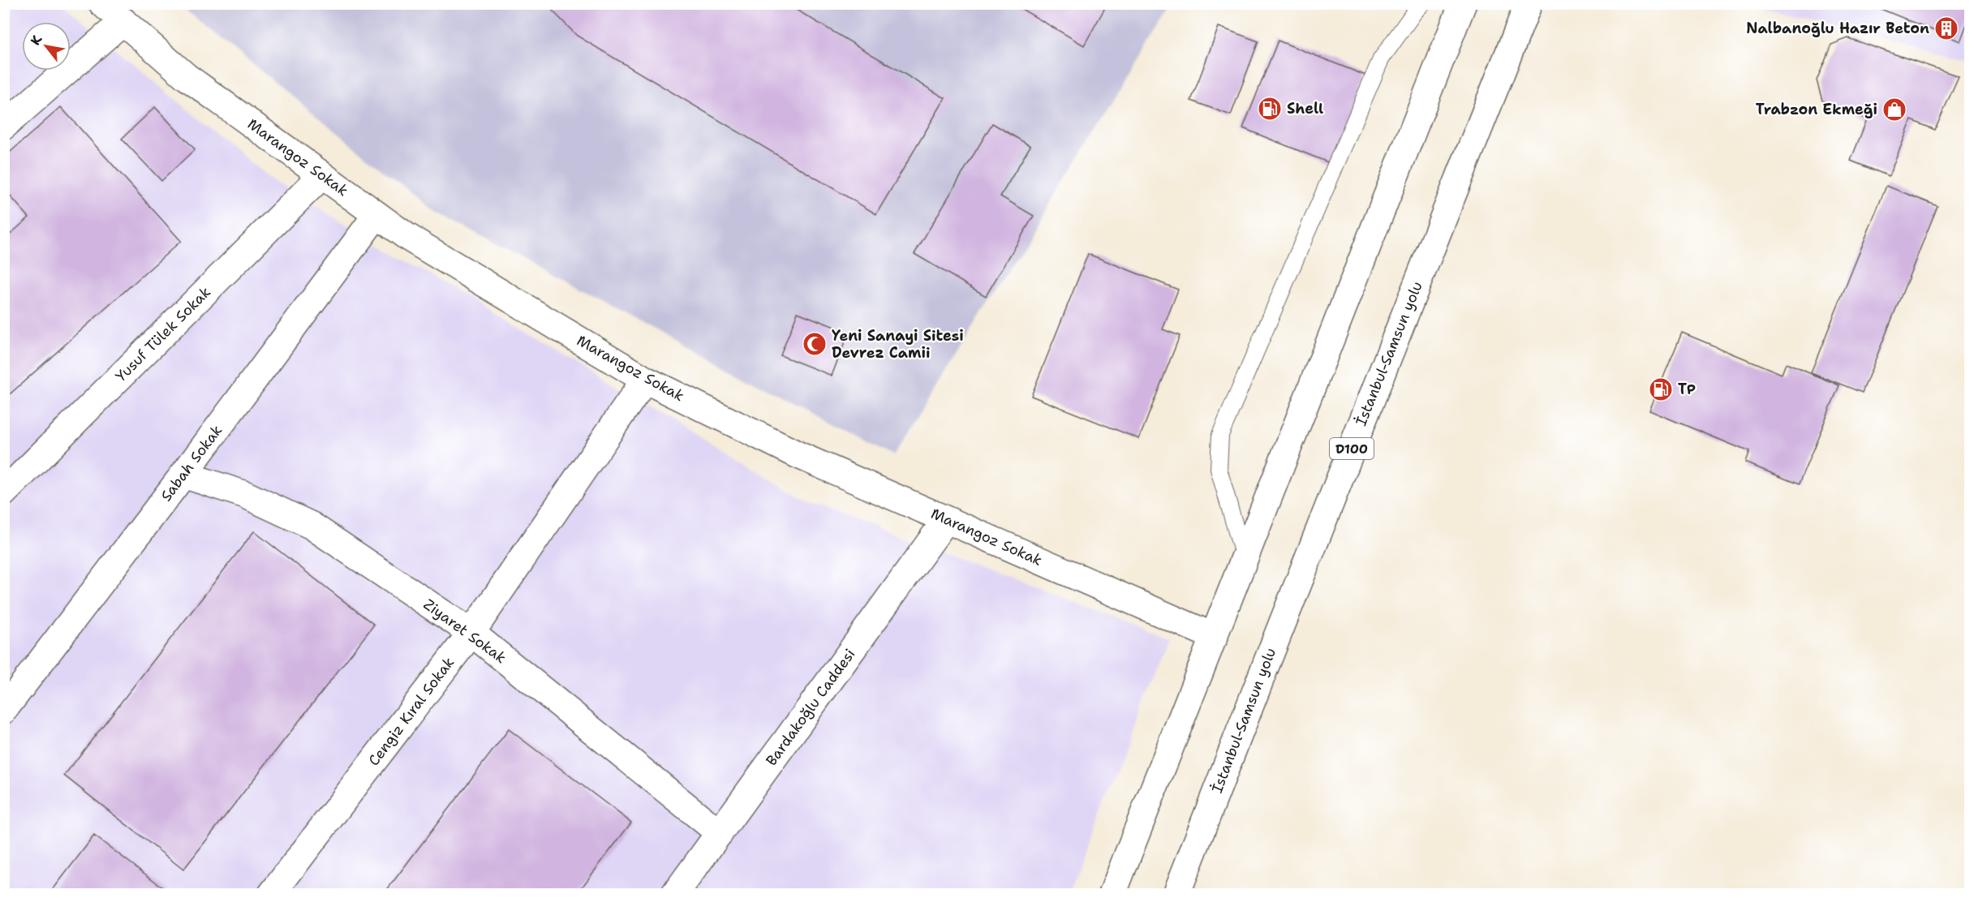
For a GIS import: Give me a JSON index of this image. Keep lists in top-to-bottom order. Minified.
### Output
{"streets":{"main road":["Marangoz Sokak","Yusuf Tülek Sokak","İstanbul-Samsun yolu","D100","Sabah Sokak","Ziyaret Sokak","Bardakoğlu Caddesi","Cengiz Kıral Sokak"]},"crossings":[["Marangoz Sokak","Yusuf Tülek Sokak"],["Marangoz Sokak","Sabah Sokak"],["Marangoz Sokak","Bardakoğlu Caddesi"],["Marangoz Sokak","Cengiz Kıral Sokak"],["Sabah Sokak","Ziyaret Sokak"],["Ziyaret Sokak","Bardakoğlu Caddesi"],["Ziyaret Sokak","Cengiz Kıral Sokak"]],"places":{"building":["Nalbanoğlu Hazır Beton"],"fuel station":["Shell","TP"],"shop":["Trabzon Ekmeği"],"mosque":["Yeni Sanayi Sitesi Devrez Camii"]},"north":"top left"}
